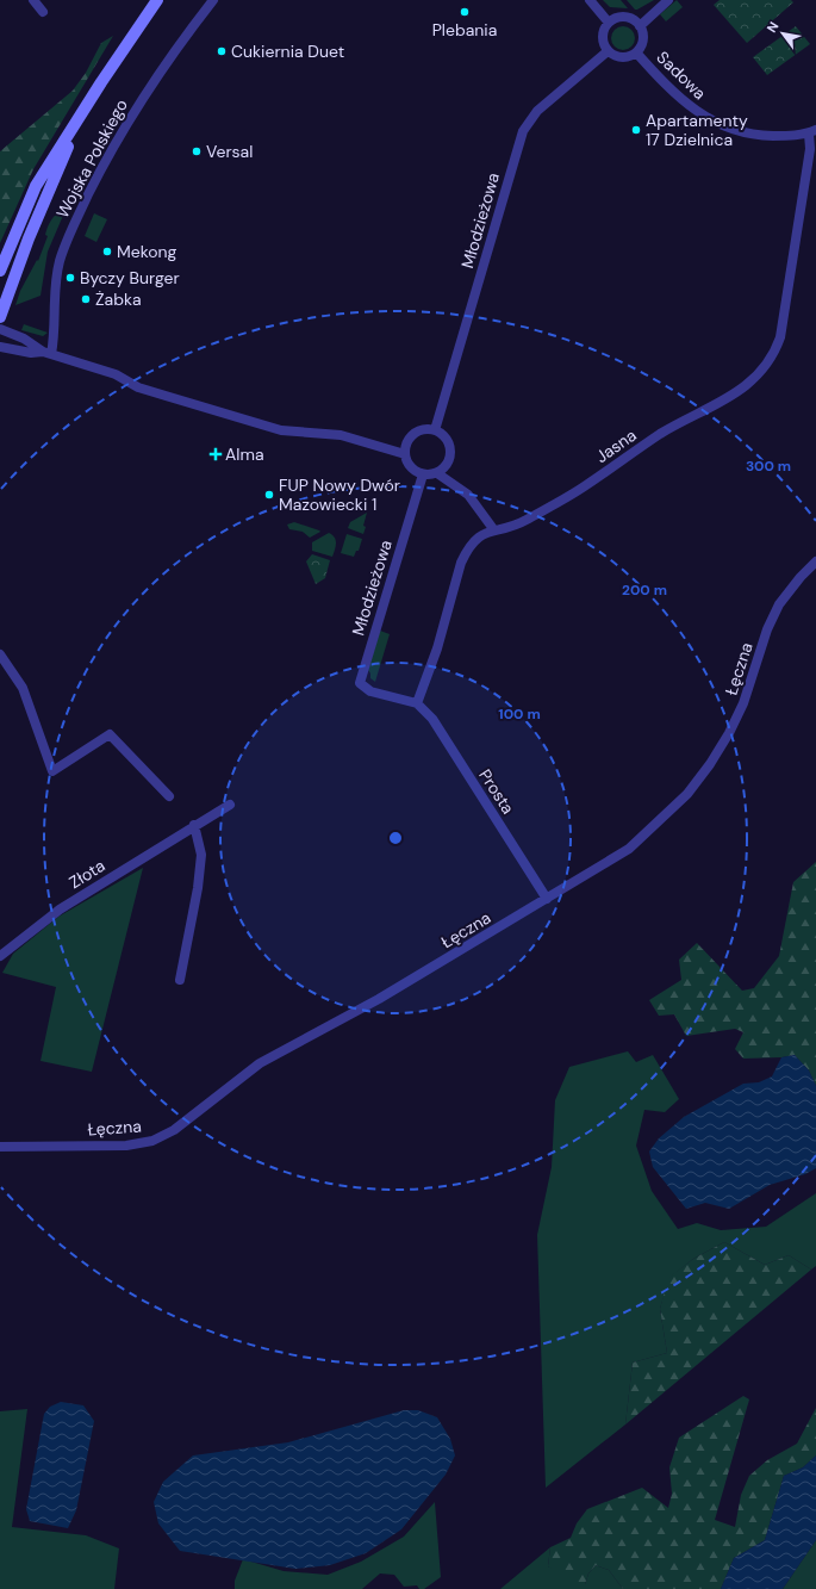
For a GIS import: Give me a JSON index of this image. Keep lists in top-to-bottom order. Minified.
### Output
{"streets":{"main road":["Wojska Polskiego"],"street":["Sadowa","Młodzieżowa","Jasna","Łęczna","Prosta","Złota"]},"crossings":[["Sadowa","Młodzieżowa"],["Sadowa","Jasna"],["Młodzieżowa","Jasna"],["Młodzieżowa","Prosta"],["Jasna","Prosta"],["Łęczna","Prosta"]],"places":{"other":["Plebania","Cukiernia Duet","Apartamenty 17 Dzielnica","Versal","Mekong","Byczy Burger","Żabka","FUP Nowy Dwór Mazowiecki 1"],"health":["Alma"]},"north":"top left","rings":["300 m","200 m","100 m"]}
